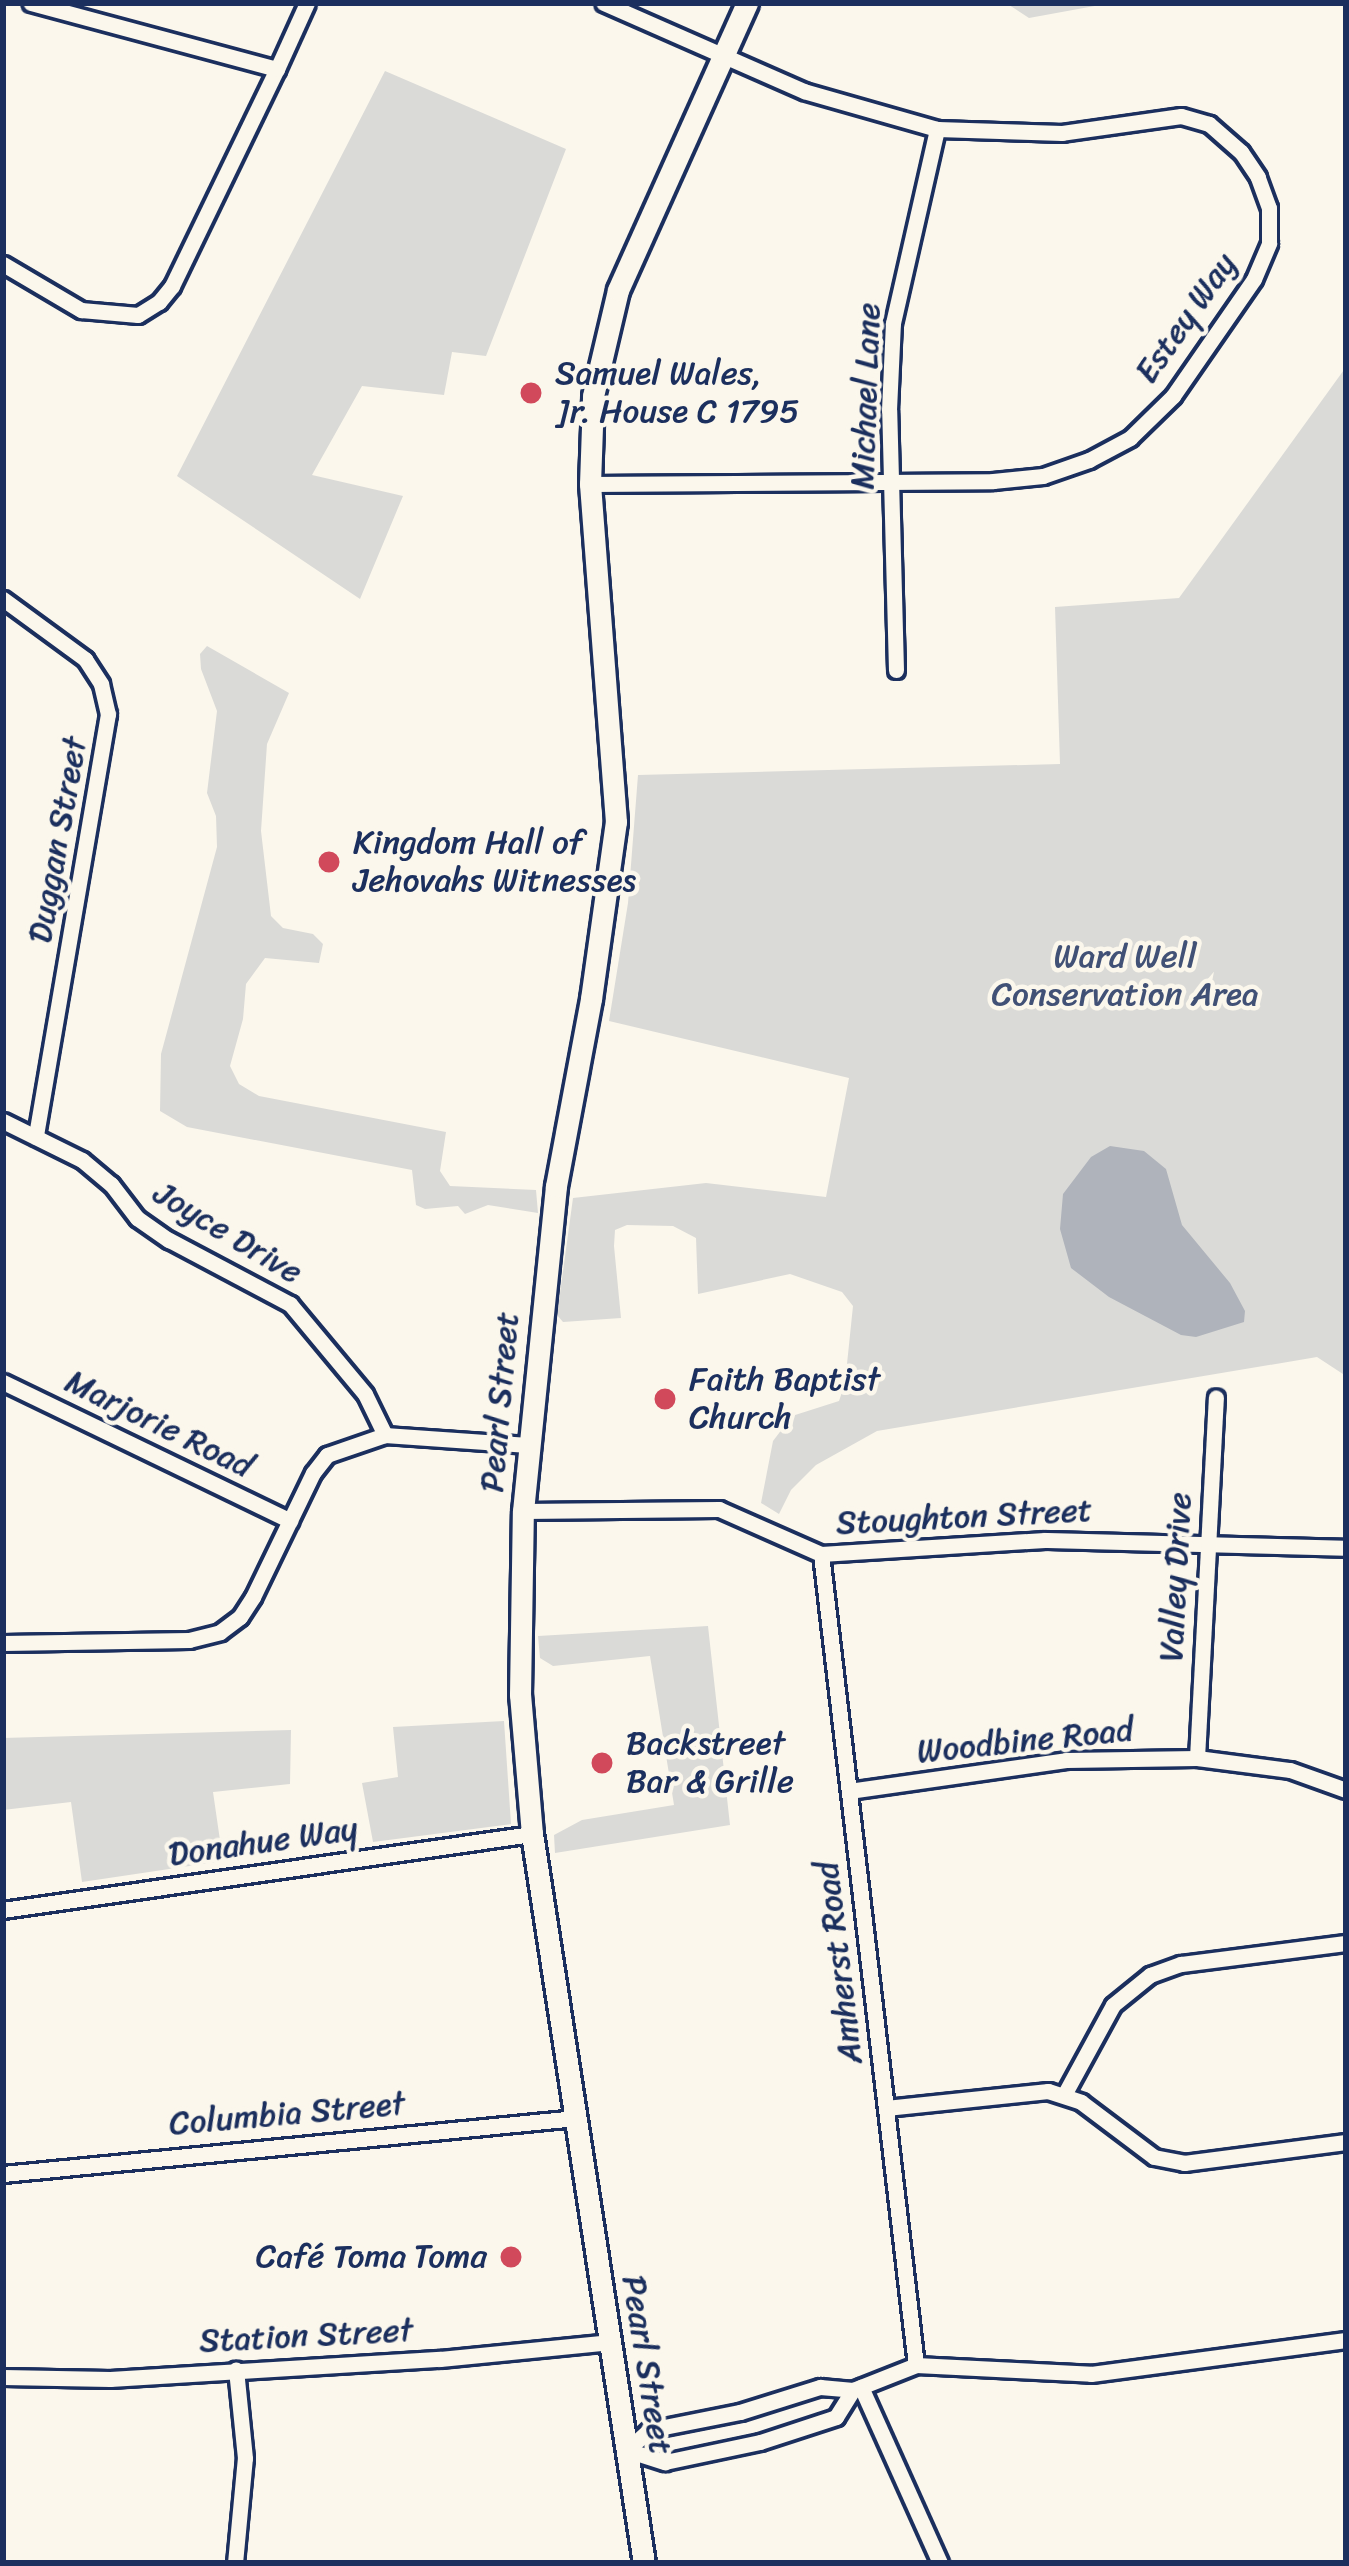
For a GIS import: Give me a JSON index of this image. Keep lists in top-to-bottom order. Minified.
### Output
{"streets":{"main road":["Pearl Street"],"street":["Estey Way","Michael Lane","Duggan Street","Joyce Drive","Marjorie Road","Stoughton Street","Valley Drive","Woodbine Road","Donahue Way","Amherst Road","Columbia Street","Station Street"]},"crossings":[["Estey Way","Michael Lane"],["Estey Way","Pearl Street"],["Duggan Street","Joyce Drive"],["Pearl Street","Stoughton Street"],["Pearl Street","Donahue Way"],["Pearl Street","Columbia Street"],["Pearl Street","Station Street"],["Stoughton Street","Valley Drive"],["Stoughton Street","Amherst Road"],["Valley Drive","Woodbine Road"],["Woodbine Road","Amherst Road"]],"parks":["Ward Well Conservation Area"],"places":["Samuel Wales, ]r. House C 1795","Kingdom Hall of Jehovahs Witnesses","Faith Baptist Church","Backstreet Bar & Grille","Café Toma Toma"]}
